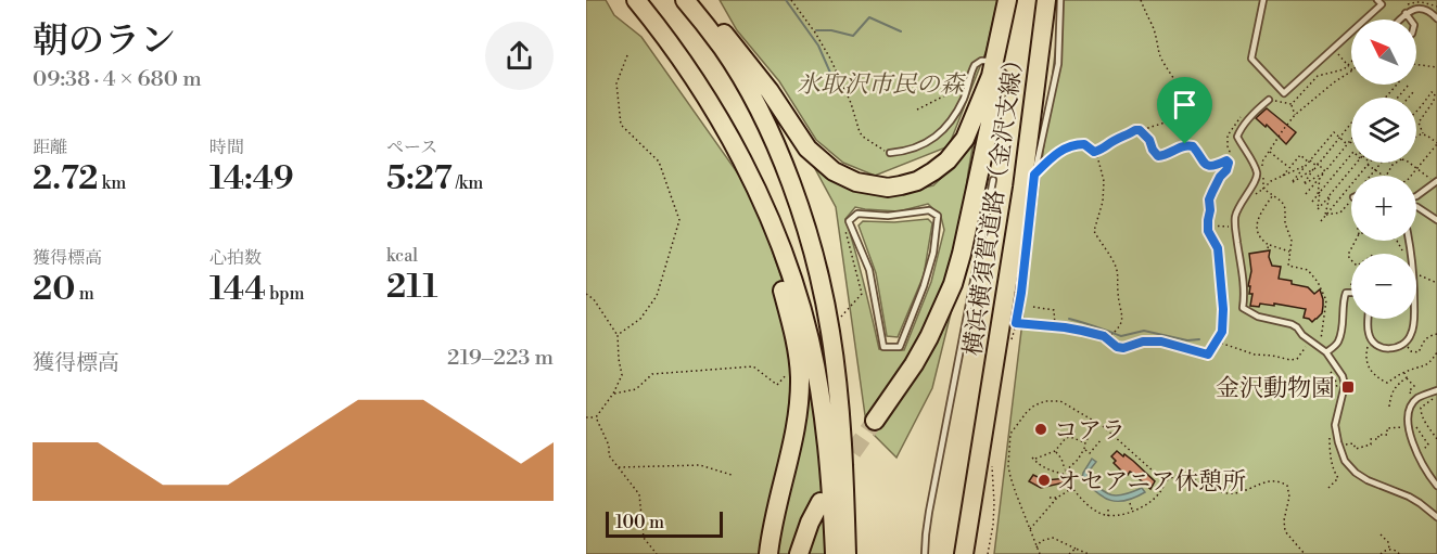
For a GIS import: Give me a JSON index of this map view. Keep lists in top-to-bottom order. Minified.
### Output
{"streets":{"highway":["横浜横須賀道路（金沢支線）"]},"parks":["氷取沢市民の森"],"places":{"transit":["金沢動物園"],"other":["コアラ","オセアニア休憩所"]},"scale_bar":"100 m","north":"top left","page":{"heading":["朝のラン","09:38 · 4 × 680 m"],"map_buttons":["+","−"],"stats":[["距離","2.72 km"],["時間","14:49"],["ペース","5:27 /km"],["獲得標高","20 m"],["心拍数","144 bpm"],["kcal","211"]],"chart":["獲得標高","219–223 m"],"scale":"100 m"}}
